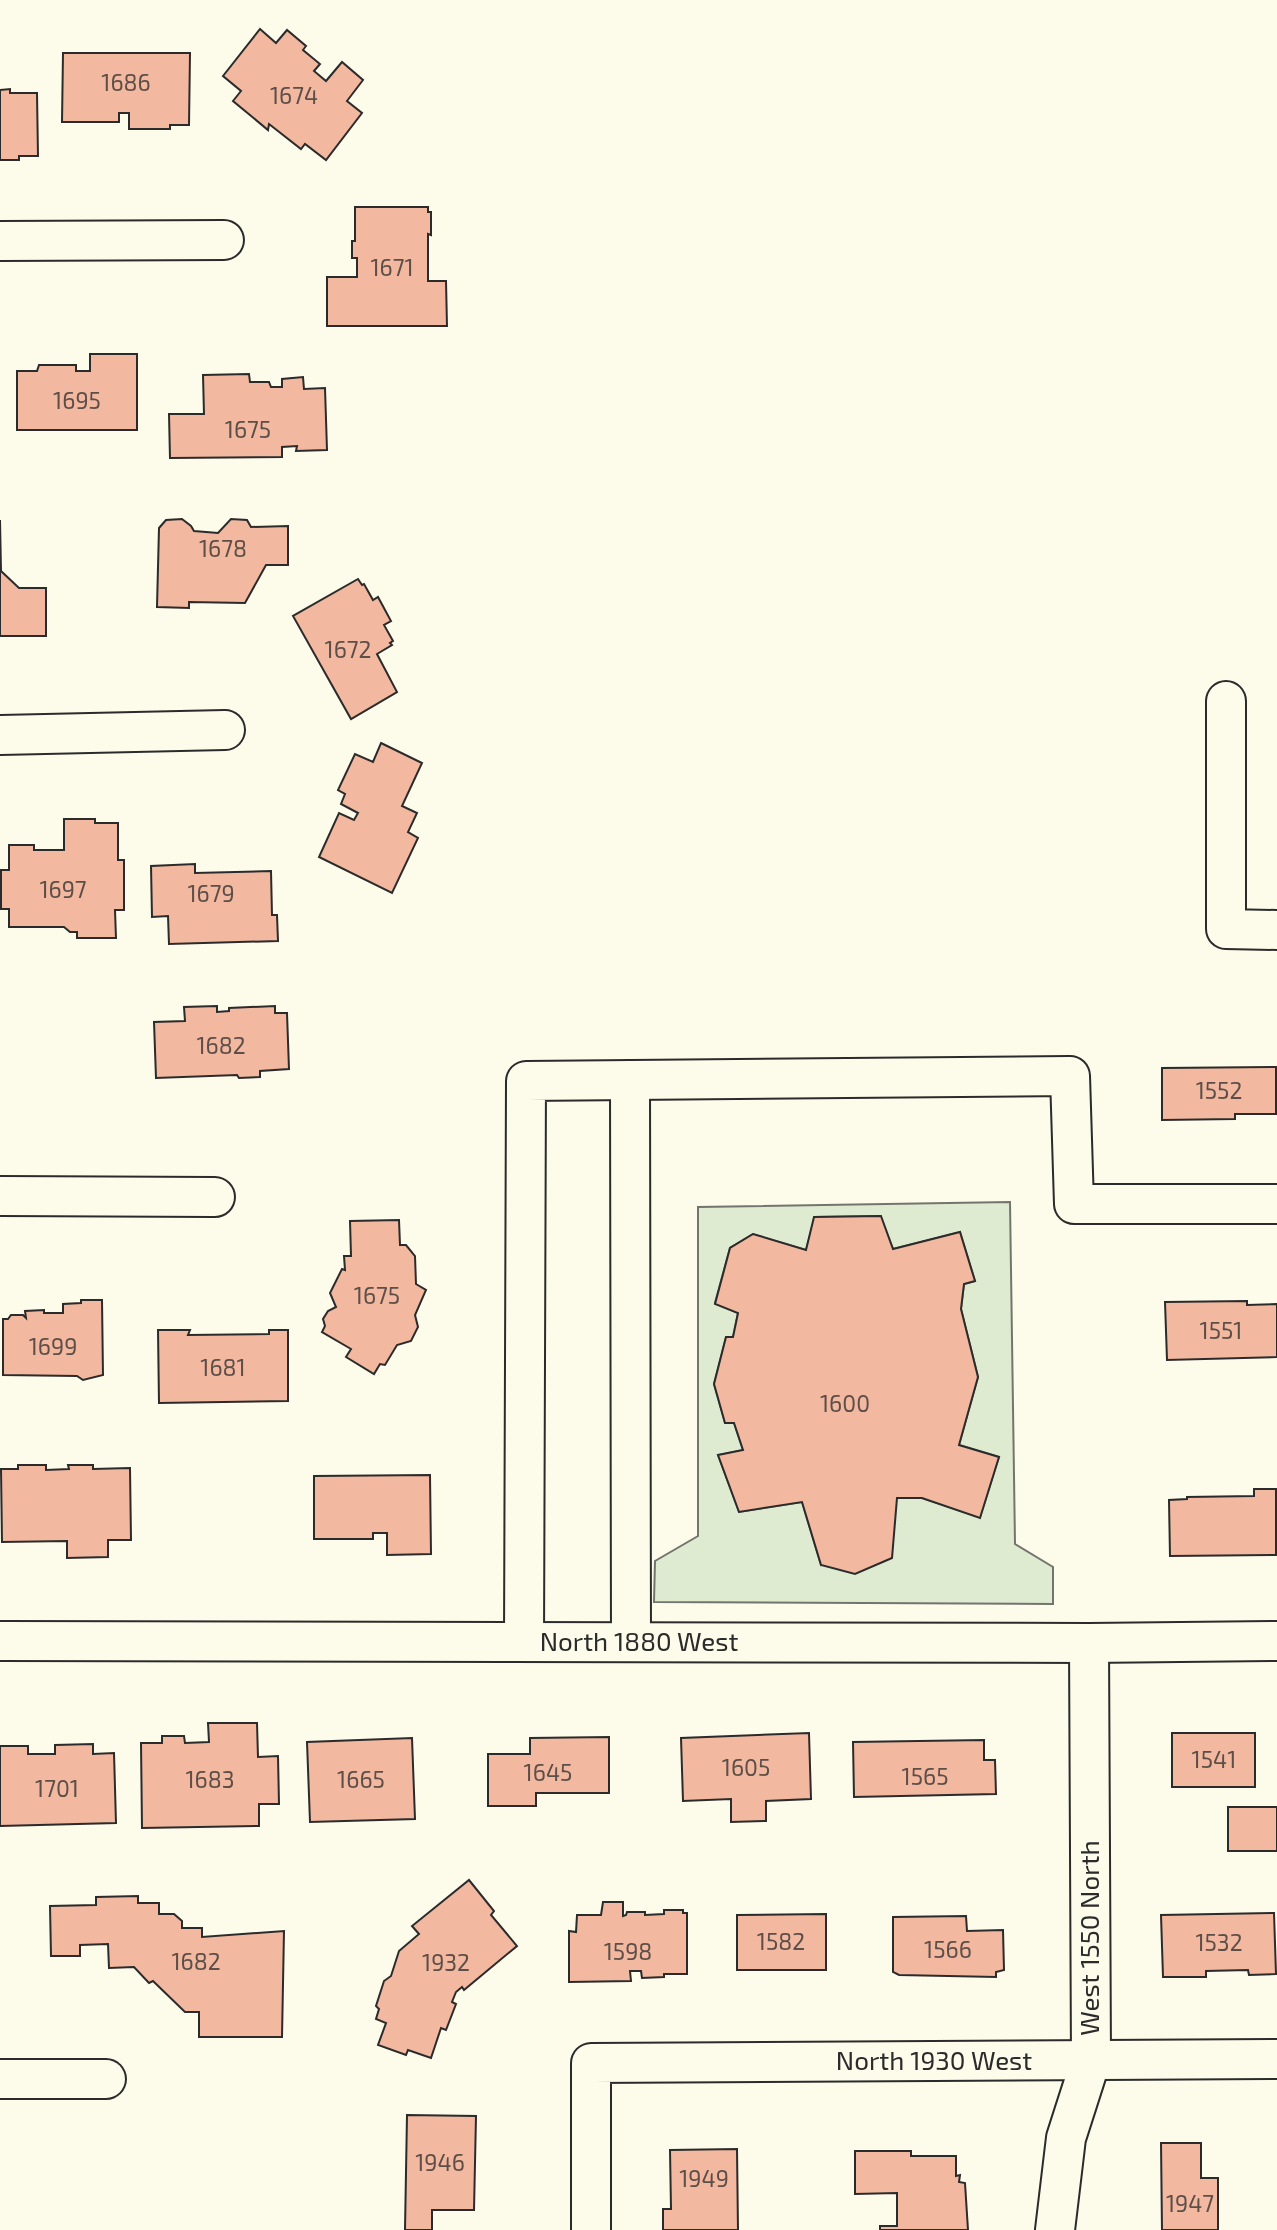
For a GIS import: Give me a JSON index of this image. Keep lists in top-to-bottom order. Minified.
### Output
{"streets":{"street":["North 1880 West","West 1550 North","North 1930 West"]},"crossings":[["North 1880 West","West 1550 North"],["West 1550 North","North 1930 West"]],"house_numbers":["1686","1674","1671","1695","1675","1678","1672","1697","1679","1682","1552","1675","1551","1699","1681","1600","1541","1605","1645","1565","1683","1665","1701","1582","1532","1566","1598","1682","1932","1946","1949","1947"]}
